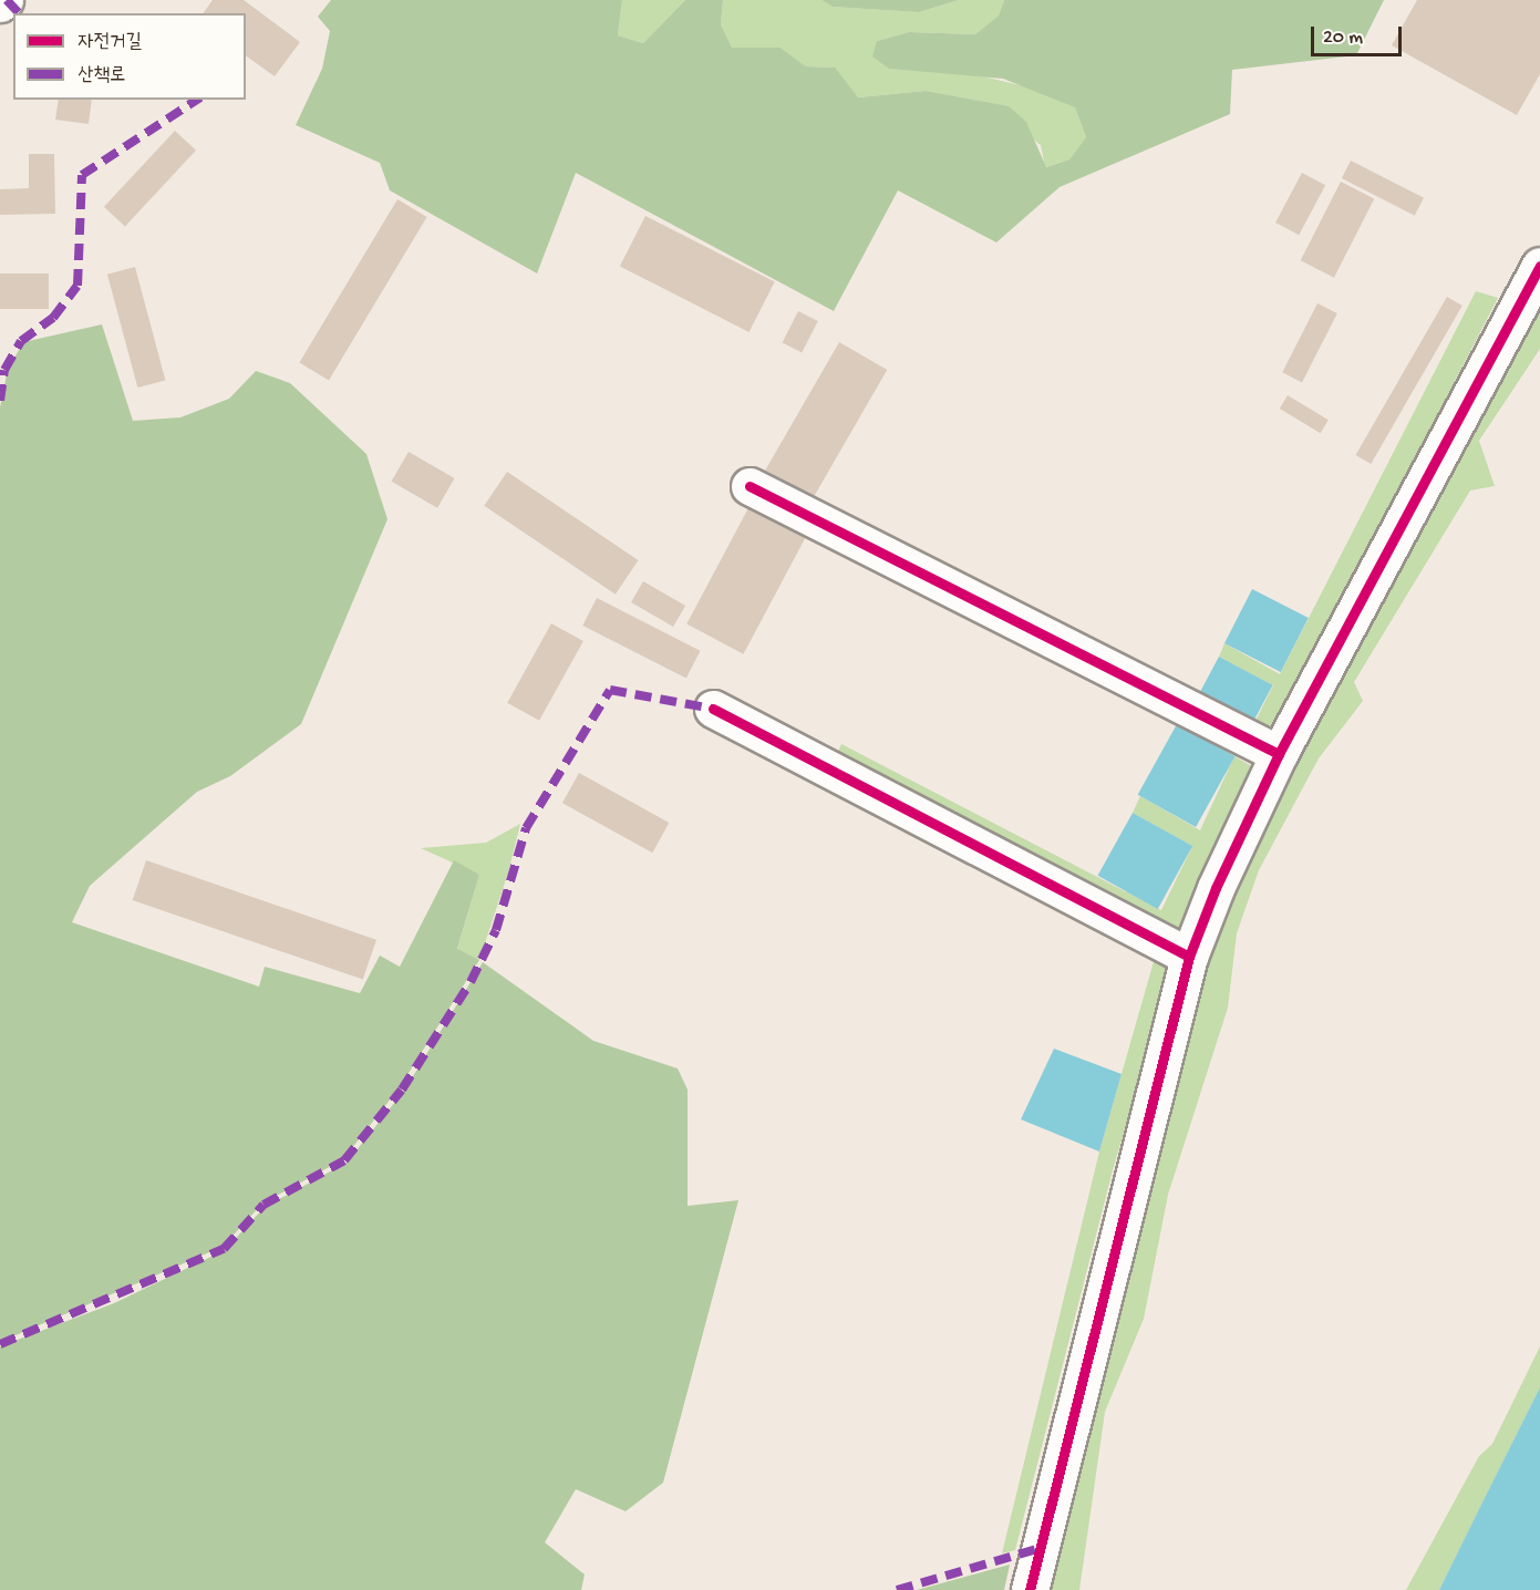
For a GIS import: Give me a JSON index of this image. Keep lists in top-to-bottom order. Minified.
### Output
{"legend":["자전거길","산책로"],"scale_bar":"20 m"}
